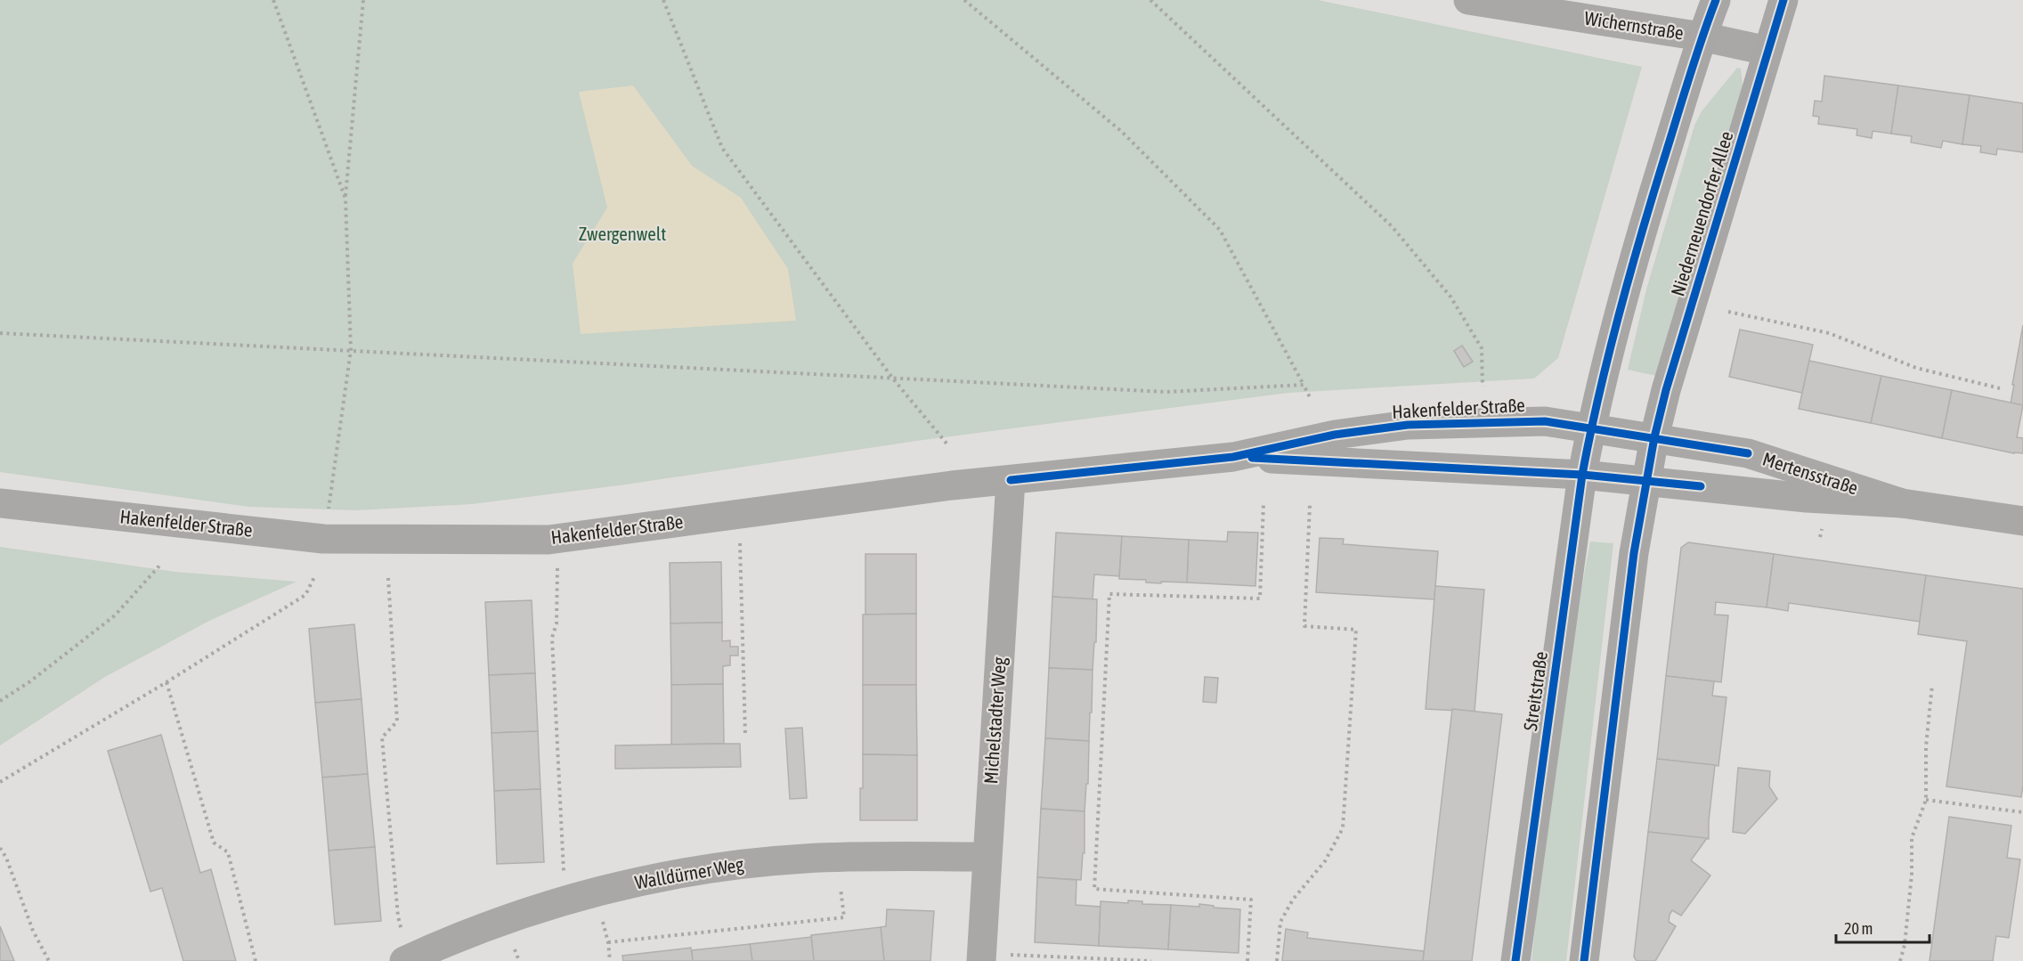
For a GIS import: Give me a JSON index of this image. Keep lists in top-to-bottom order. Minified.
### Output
{"streets":{"main road":["Niederneuendorfer Allee","Streitstraße"],"street":["Wichernstraße","Hakenfelder Straße","Mertensstraße","Michelstadter Weg","Walldürner Weg"]},"crossings":[["Wichernstraße","Niederneuendorfer Allee"],["Niederneuendorfer Allee","Hakenfelder Straße"],["Niederneuendorfer Allee","Mertensstraße"],["Hakenfelder Straße","Mertensstraße"],["Hakenfelder Straße","Streitstraße"],["Hakenfelder Straße","Michelstadter Weg"],["Mertensstraße","Streitstraße"],["Michelstadter Weg","Walldürner Weg"]],"parks":["Zwergenwelt"],"scale_bar":"20 m"}
